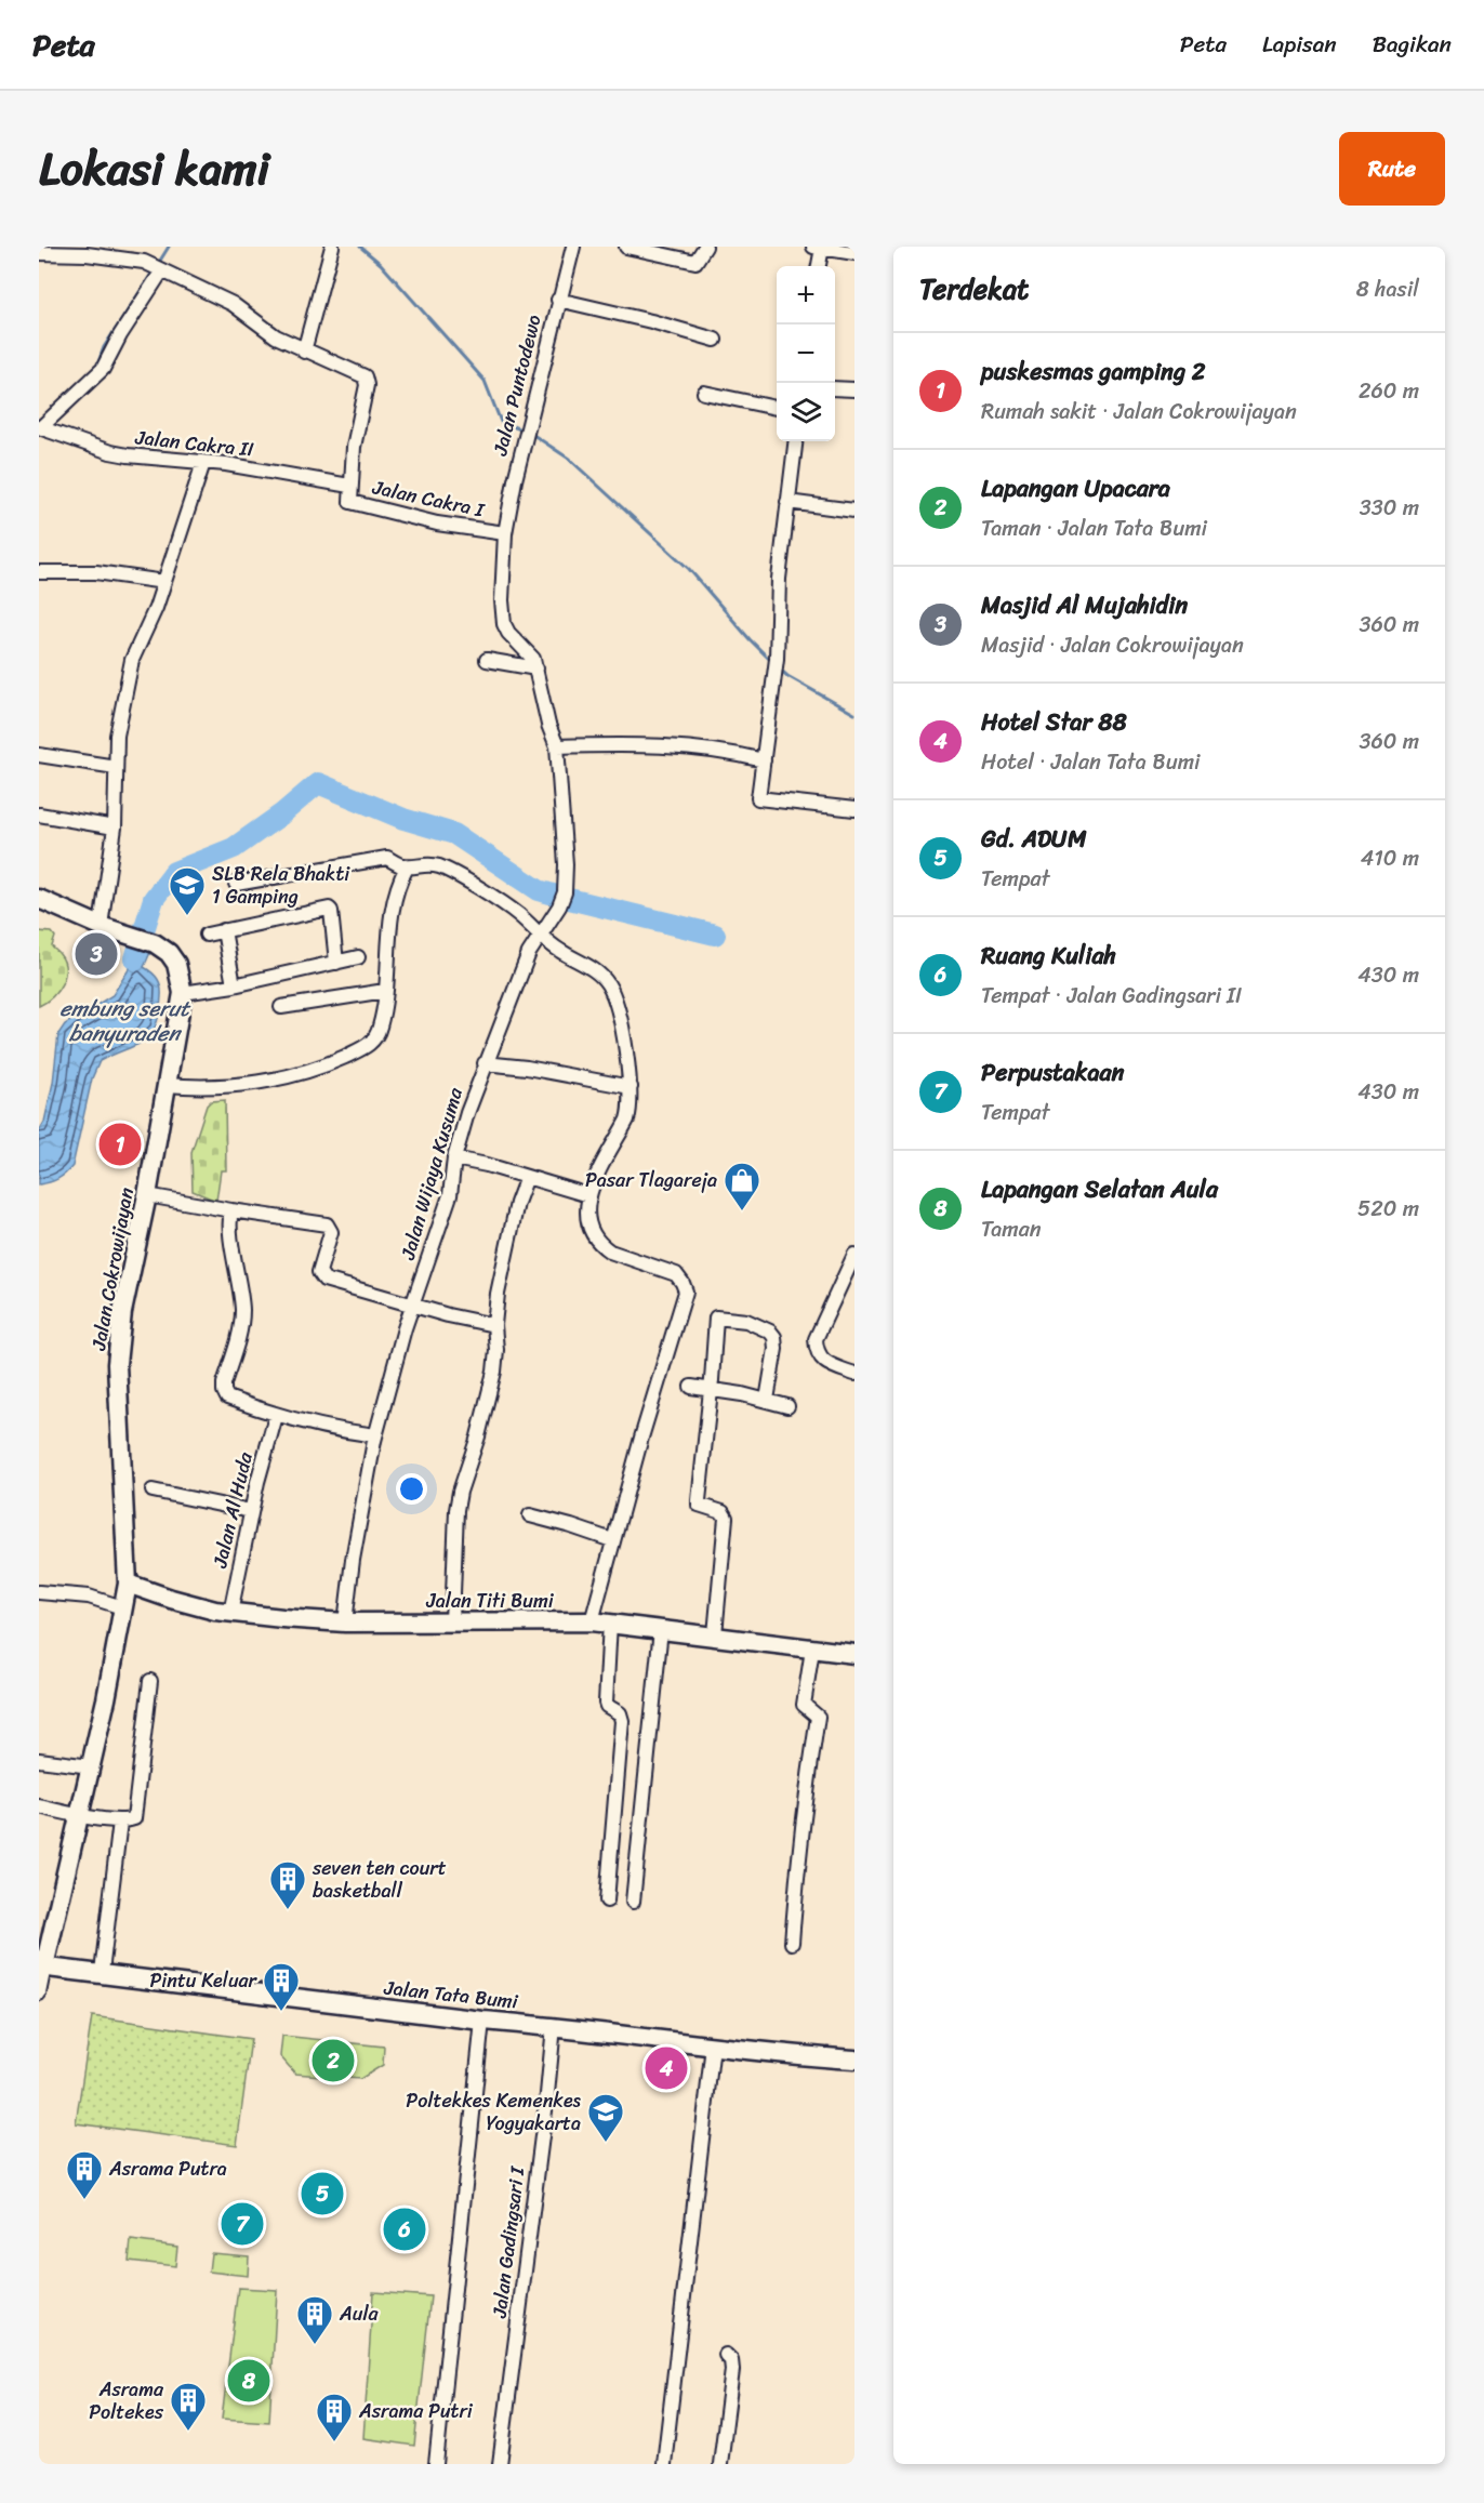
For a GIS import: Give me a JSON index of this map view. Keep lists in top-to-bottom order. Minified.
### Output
{"streets":{"street":["Jalan Puntodewo","Jalan Cakra II","Jalan Cakra I","Jalan Wijaya Kusuma","Jalan Cokrowijayan","Jalan Al Huda","Jalan Titi Bumi","Jalan Tata Bumi","Jalan Gadingsari I"]},"crossings":[["Jalan Puntodewo","Jalan Cakra I"],["Jalan Puntodewo","Jalan Wijaya Kusuma"],["Jalan Cakra II","Jalan Cakra I"],["Jalan Wijaya Kusuma","Jalan Titi Bumi"],["Jalan Cokrowijayan","Jalan Titi Bumi"],["Jalan Cokrowijayan","Jalan Tata Bumi"],["Jalan Al Huda","Jalan Titi Bumi"],["Jalan Tata Bumi","Jalan Gadingsari I"]],"water":["embung serut banyuraden"],"places":{"school or university":["SLB Rela Bhakti 1 Gamping","Poltekkes Kemenkes Yogyakarta"],"shop":["Pasar Tlagareja"],"building":["seven ten court basketball","Pintu Keluar","Asrama Putra","Aula","Asrama Poltekes","Asrama Putri"]},"page":{"header":"Peta","nav":["Peta","Lapisan","Bagikan"],"title":"Lokasi kami","buttons":"Rute","heading":["Terdekat","8 hasil"],"map_buttons":["+","−"],"list":[{"mark":"1","name":"puskesmas gamping 2","note":"Rumah sakit · Jalan Cokrowijayan","value":"260 m"},{"mark":"2","name":"Lapangan Upacara","note":"Taman · Jalan Tata Bumi","value":"330 m"},{"mark":"3","name":"Masjid Al Mujahidin","note":"Masjid · Jalan Cokrowijayan","value":"360 m"},{"mark":"4","name":"Hotel Star 88","note":"Hotel · Jalan Tata Bumi","value":"360 m"},{"mark":"5","name":"Gd. ADUM","note":"Tempat","value":"410 m"},{"mark":"6","name":"Ruang Kuliah","note":"Tempat · Jalan Gadingsari II","value":"430 m"},{"mark":"7","name":"Perpustakaan","note":"Tempat","value":"430 m"},{"mark":"8","name":"Lapangan Selatan Aula","note":"Taman","value":"520 m"}],"pins":["3","1","2","4","5","7","6","8"]}}
